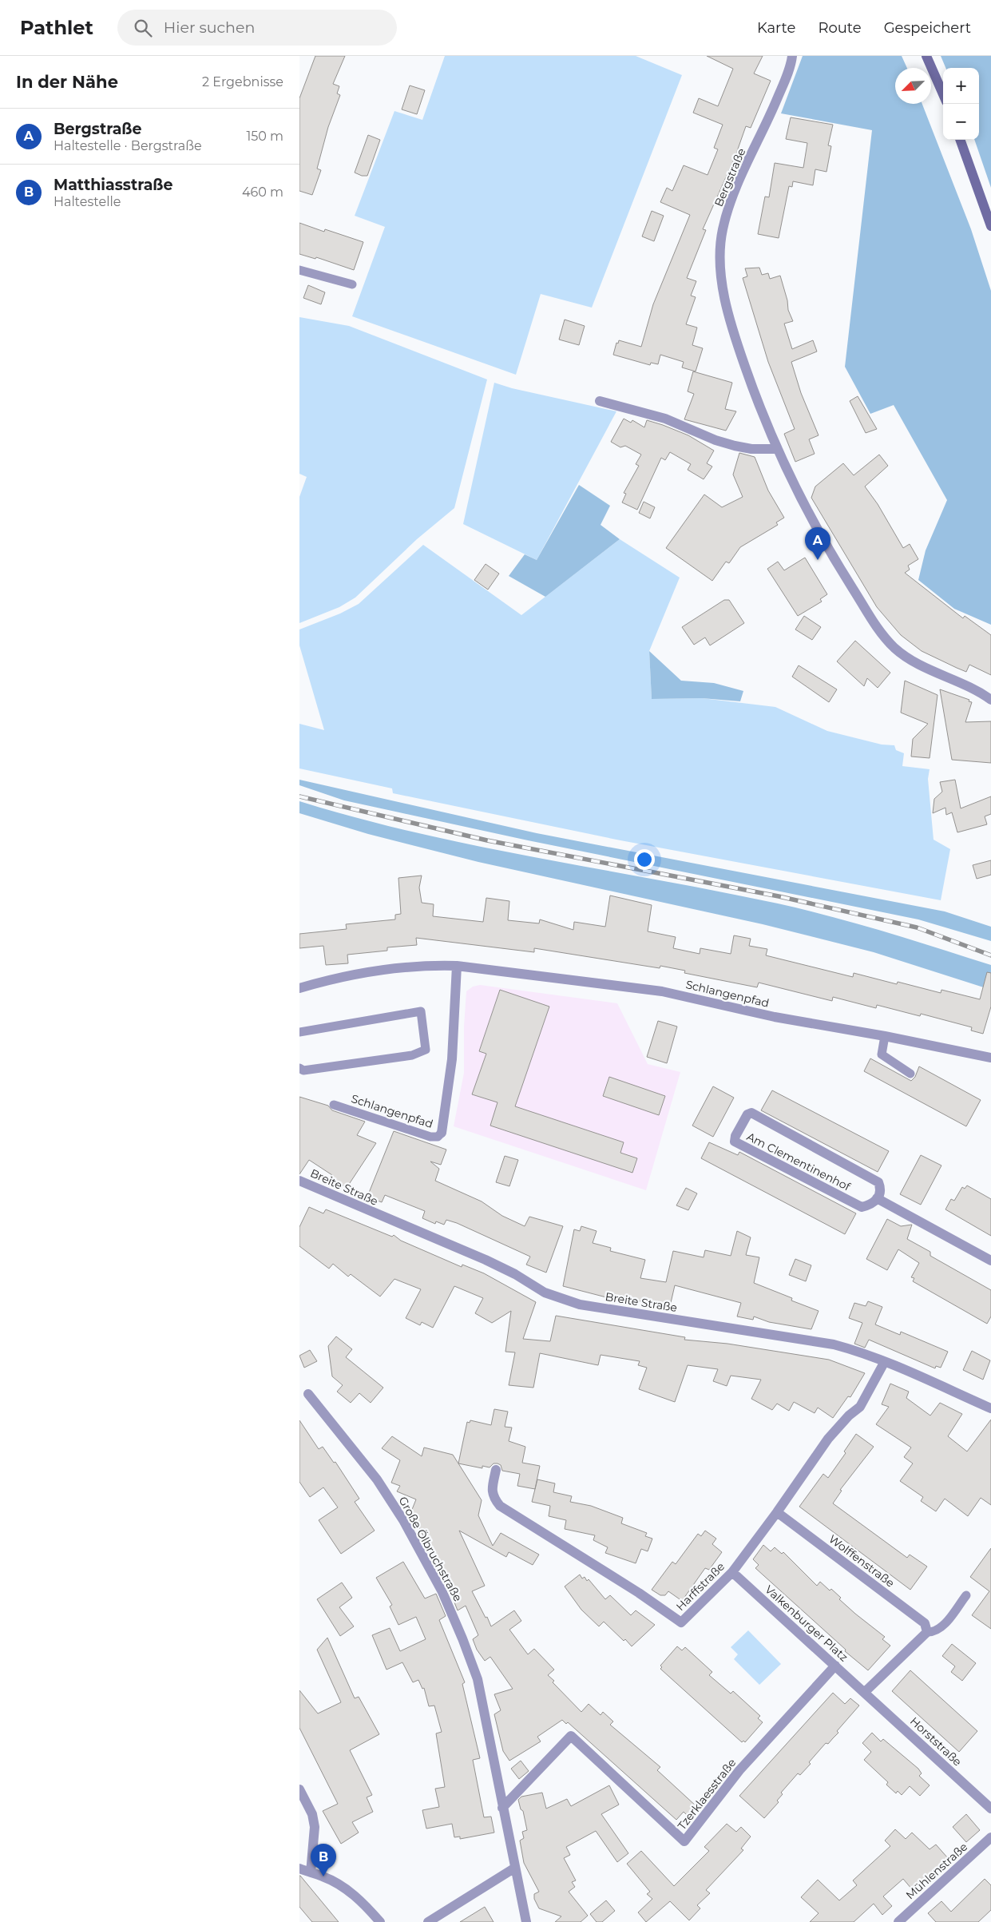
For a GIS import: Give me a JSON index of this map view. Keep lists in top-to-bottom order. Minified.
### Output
{"streets":{"street":["Bergstraße","Schlangenpfad","Am Clementinenhof","Breite Straße","Große Ölbruchstraße","Wolffenstraße","Harffstraße","Valkenburger Platz","Horststraße","Tzerklaesstraße","Mühlenstraße"]},"crossings":[["Breite Straße","Harffstraße"],["Große Ölbruchstraße","Tzerklaesstraße"],["Wolffenstraße","Harffstraße"],["Harffstraße","Valkenburger Platz"],["Valkenburger Platz","Horststraße"],["Valkenburger Platz","Tzerklaesstraße"]],"north":"bottom left","page":{"header":"Pathlet","search":"Hier suchen","nav":["Karte","Route","Gespeichert"],"heading":["In der Nähe","2 Ergebnisse"],"map_buttons":["+","−"],"list":[{"mark":"A","name":"Bergstraße","note":"Haltestelle · Bergstraße","value":"150 m"},{"mark":"B","name":"Matthiasstraße","note":"Haltestelle","value":"460 m"}],"pins":["A","B"]}}
